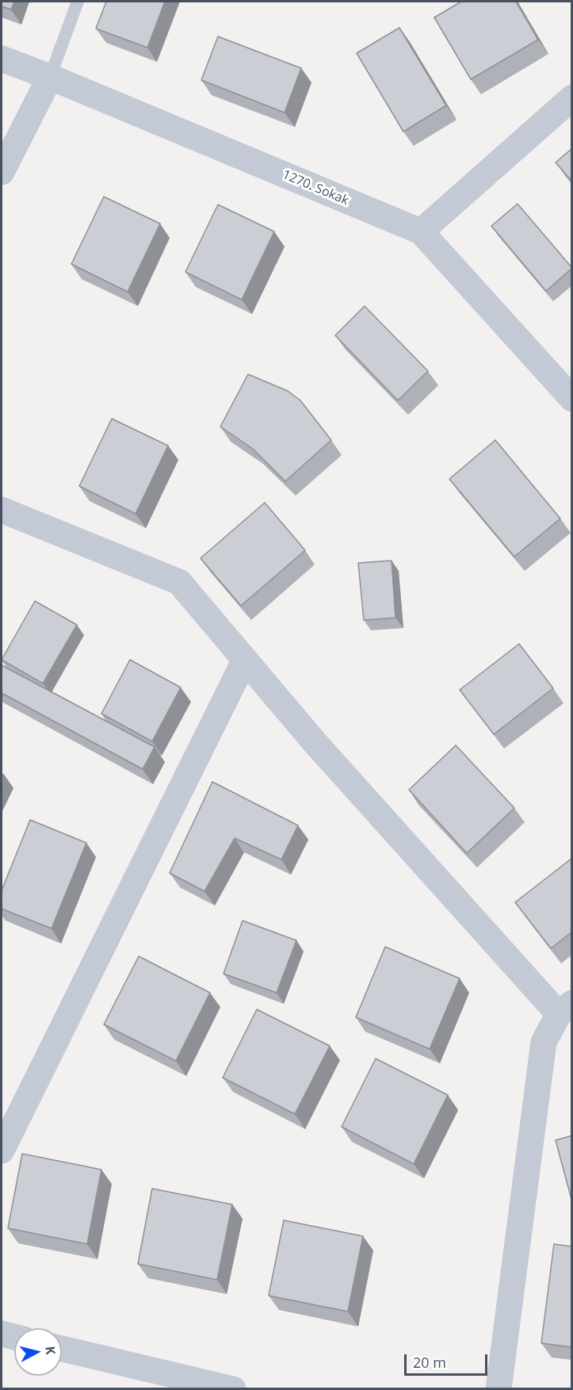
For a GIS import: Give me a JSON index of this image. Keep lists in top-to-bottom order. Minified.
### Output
{"streets":{"street":["1270. Sokak"]},"scale_bar":"20 m","north":"right"}
